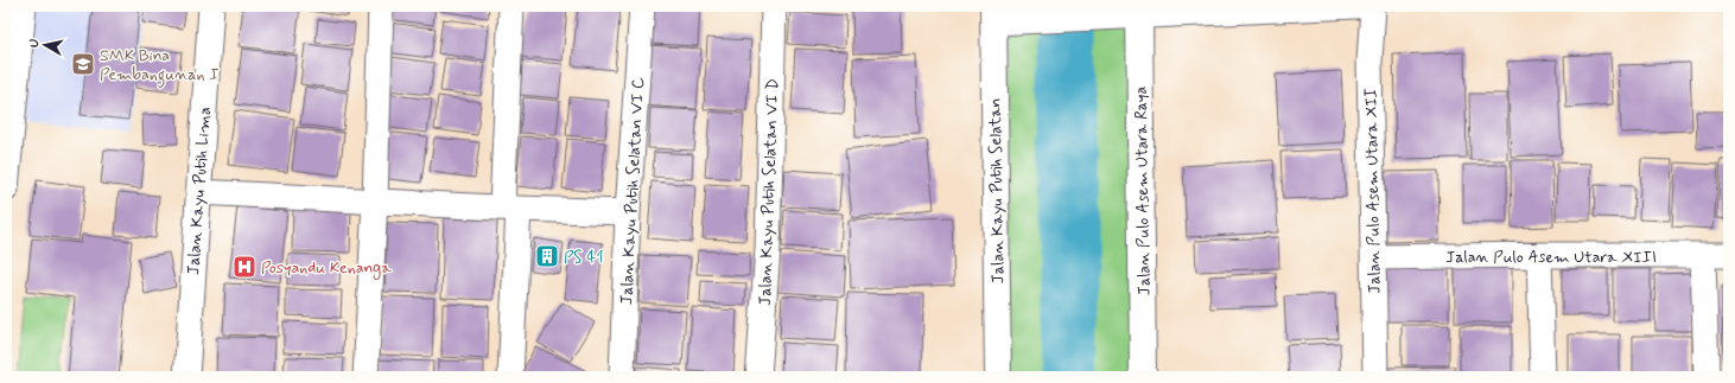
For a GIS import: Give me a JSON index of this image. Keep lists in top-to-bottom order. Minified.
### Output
{"streets":{"street":["Jalan Kayu Putih Lima","Jalan Kayu Putih Selatan VI C","Jalan Kayu Putih Selatan","Jalan Pulo Asem Utara Raya","Jalan Pulo Asem Utara XII","Jalan Kayu Putih Selatan VI D","Jalan Pulo Asem Utara XIII"]},"crossings":[["Jalan Pulo Asem Utara XII","Jalan Pulo Asem Utara XIII"]],"places":{"school or university":["SMK Bina Pembangunan I"],"building":["PS 41"],"hospital":["Posyandu Kenanga"]},"north":"left"}
